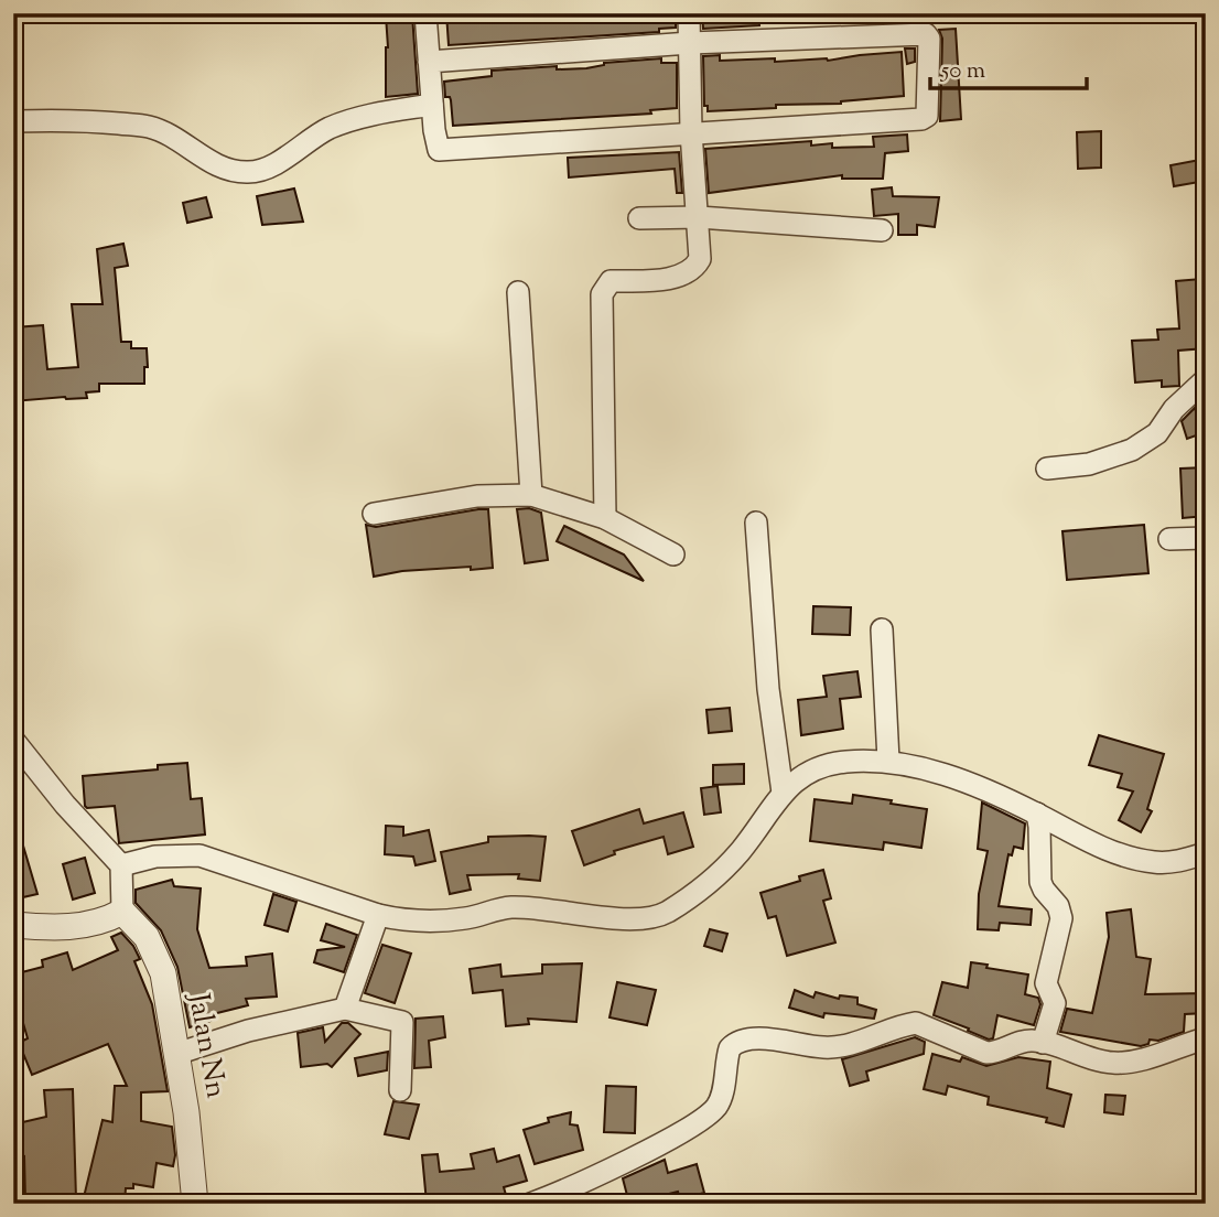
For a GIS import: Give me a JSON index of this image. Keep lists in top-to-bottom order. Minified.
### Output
{"streets":{"street":["Jalan Nn"]},"scale_bar":"50 m"}
